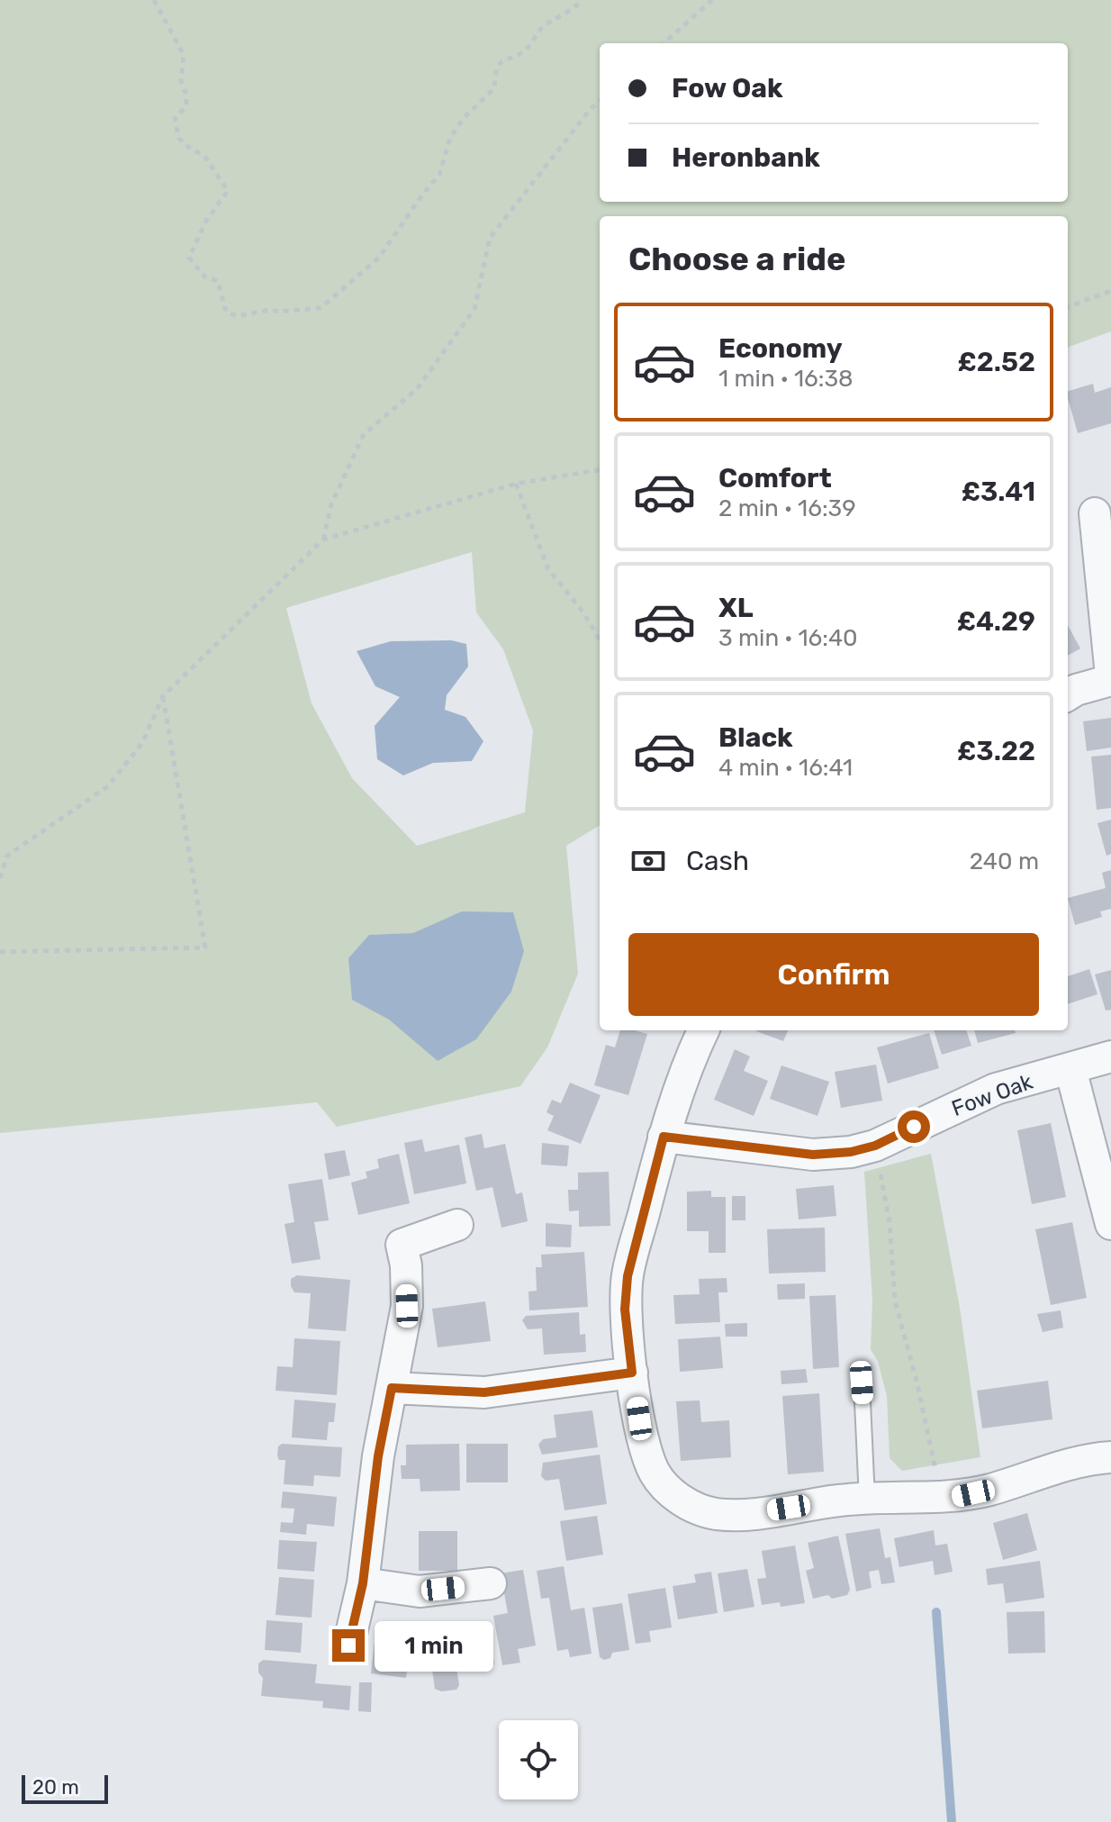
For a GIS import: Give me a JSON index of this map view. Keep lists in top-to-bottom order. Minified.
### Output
{"streets":{"street":["Fow Oak"]},"scale_bar":"20 m","page":{"banner":["Fow Oak","Heronbank"],"heading":"Choose a ride","list":[{"name":"Economy","note":"1 min · 16:38","value":"£2.52"},{"name":"Comfort","note":"2 min · 16:39","value":"£3.41"},{"name":"XL","note":"3 min · 16:40","value":"£4.29"},{"name":"Black","note":"4 min · 16:41","value":"£3.22"}],"pay":["Cash","240 m"],"buttons":"Confirm","bubble":"1 min","scale":"20 m"}}
